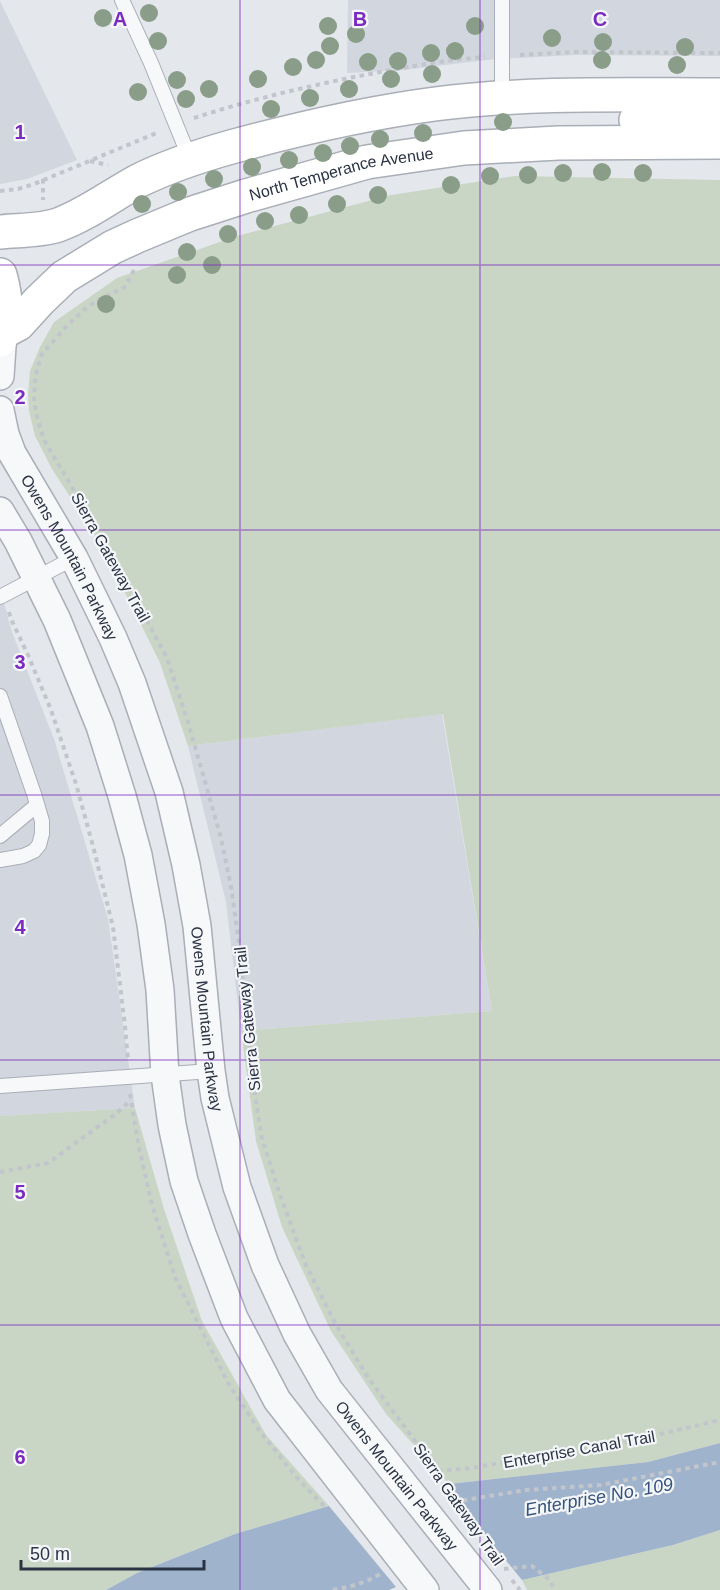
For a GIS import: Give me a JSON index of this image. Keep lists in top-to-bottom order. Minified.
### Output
{"streets":{"main road":["North Temperance Avenue"],"street":["Owens Mountain Parkway"],"path":["Sierra Gateway Trail","Enterprise Canal Trail"]},"crossings":[["Sierra Gateway Trail","Owens Mountain Parkway"],["Sierra Gateway Trail","Enterprise Canal Trail"]],"water":["Enterprise No. 109"],"scale_bar":"50 m","grid":{"columns":["A","B","C"],"rows":["1","2","3","4","5","6"]}}
